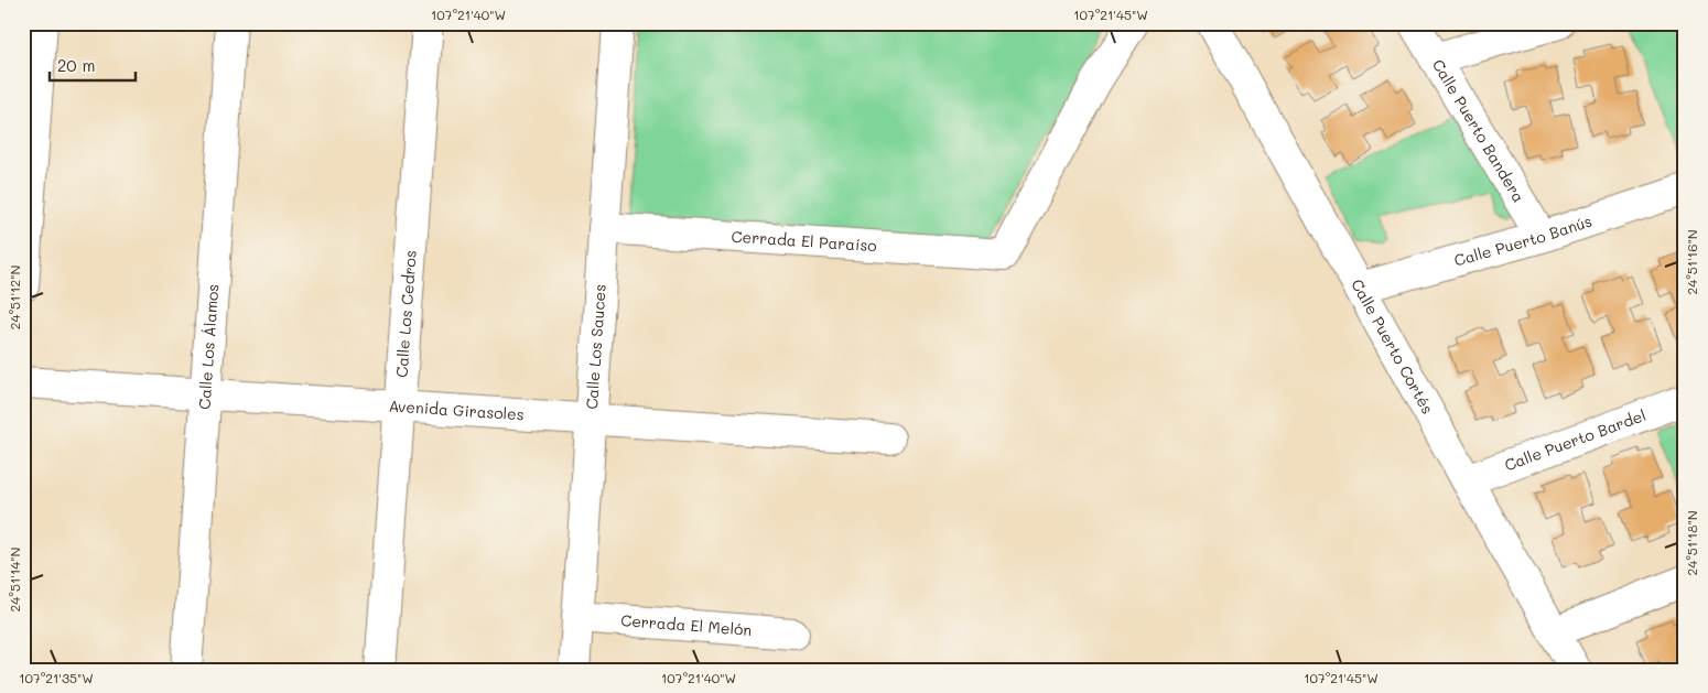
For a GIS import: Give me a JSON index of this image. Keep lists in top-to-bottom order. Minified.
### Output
{"streets":{"street":["Calle Puerto Bandera","Calle Puerto Banús","Cerrada El Paraíso","Calle Los Cedros","Calle Los Álamos","Calle Los Sauces","Calle Puerto Cortés","Avenida Girasoles","Calle Puerto Bardel","Cerrada El Melón"]},"crossings":[["Calle Puerto Bandera","Calle Puerto Banús"],["Calle Puerto Banús","Calle Puerto Cortés"],["Cerrada El Paraíso","Calle Los Sauces"],["Calle Los Cedros","Avenida Girasoles"],["Calle Los Álamos","Avenida Girasoles"],["Calle Los Sauces","Avenida Girasoles"],["Calle Los Sauces","Cerrada El Melón"],["Calle Puerto Cortés","Calle Puerto Bardel"]],"scale_bar":"20 m","coordinates":["107°21'40\"W","107°21'45\"W","24°51'16\"N","24°51'12\"N","24°51'18\"N","24°51'14\"N","107°21'35\"W"]}
